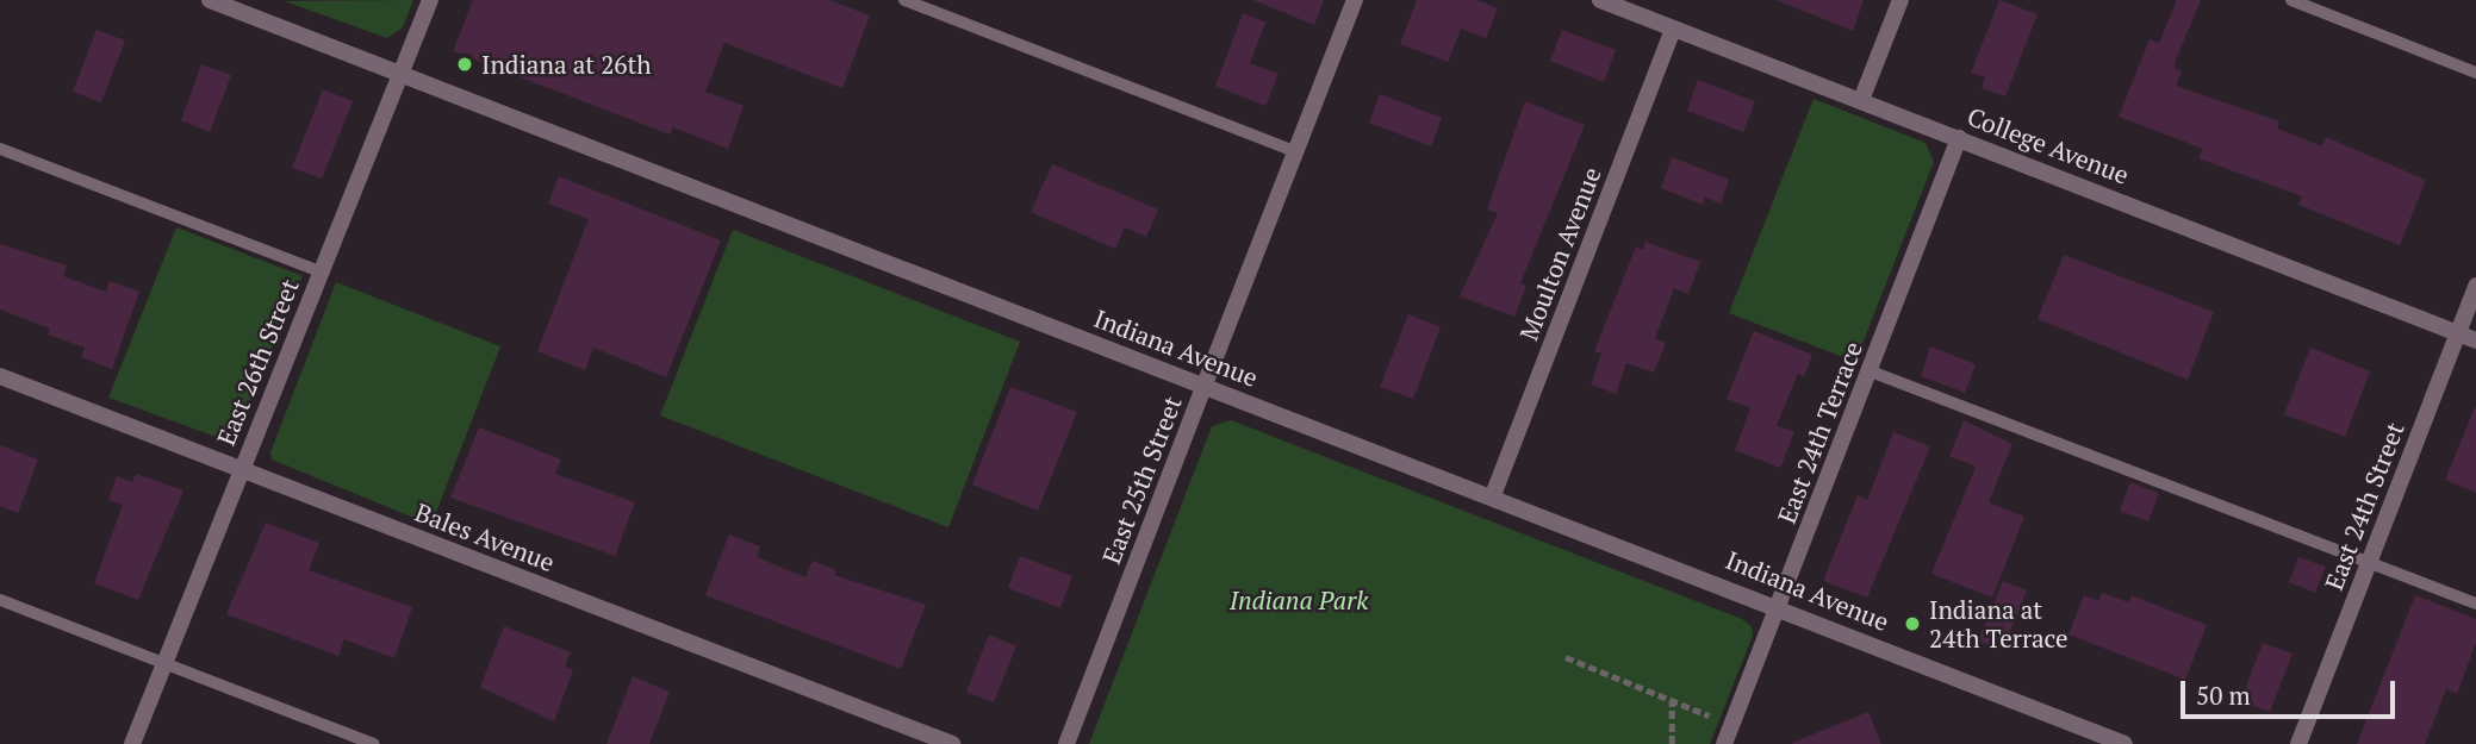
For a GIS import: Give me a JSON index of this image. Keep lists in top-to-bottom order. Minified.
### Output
{"streets":{"street":["College Avenue","Moulton Avenue","Indiana Avenue","East 26th Street","East 24th Terrace","East 25th Street","East 24th Street","Bales Avenue"]},"crossings":[["College Avenue","Moulton Avenue"],["College Avenue","East 24th Terrace"],["College Avenue","East 24th Street"],["Moulton Avenue","Indiana Avenue"],["Indiana Avenue","East 26th Street"],["Indiana Avenue","East 24th Terrace"],["Indiana Avenue","East 25th Street"],["East 26th Street","Bales Avenue"]],"parks":["Indiana Park"],"places":["Indiana at 26th","Indiana at 24th Terrace"],"scale_bar":"50 m"}
